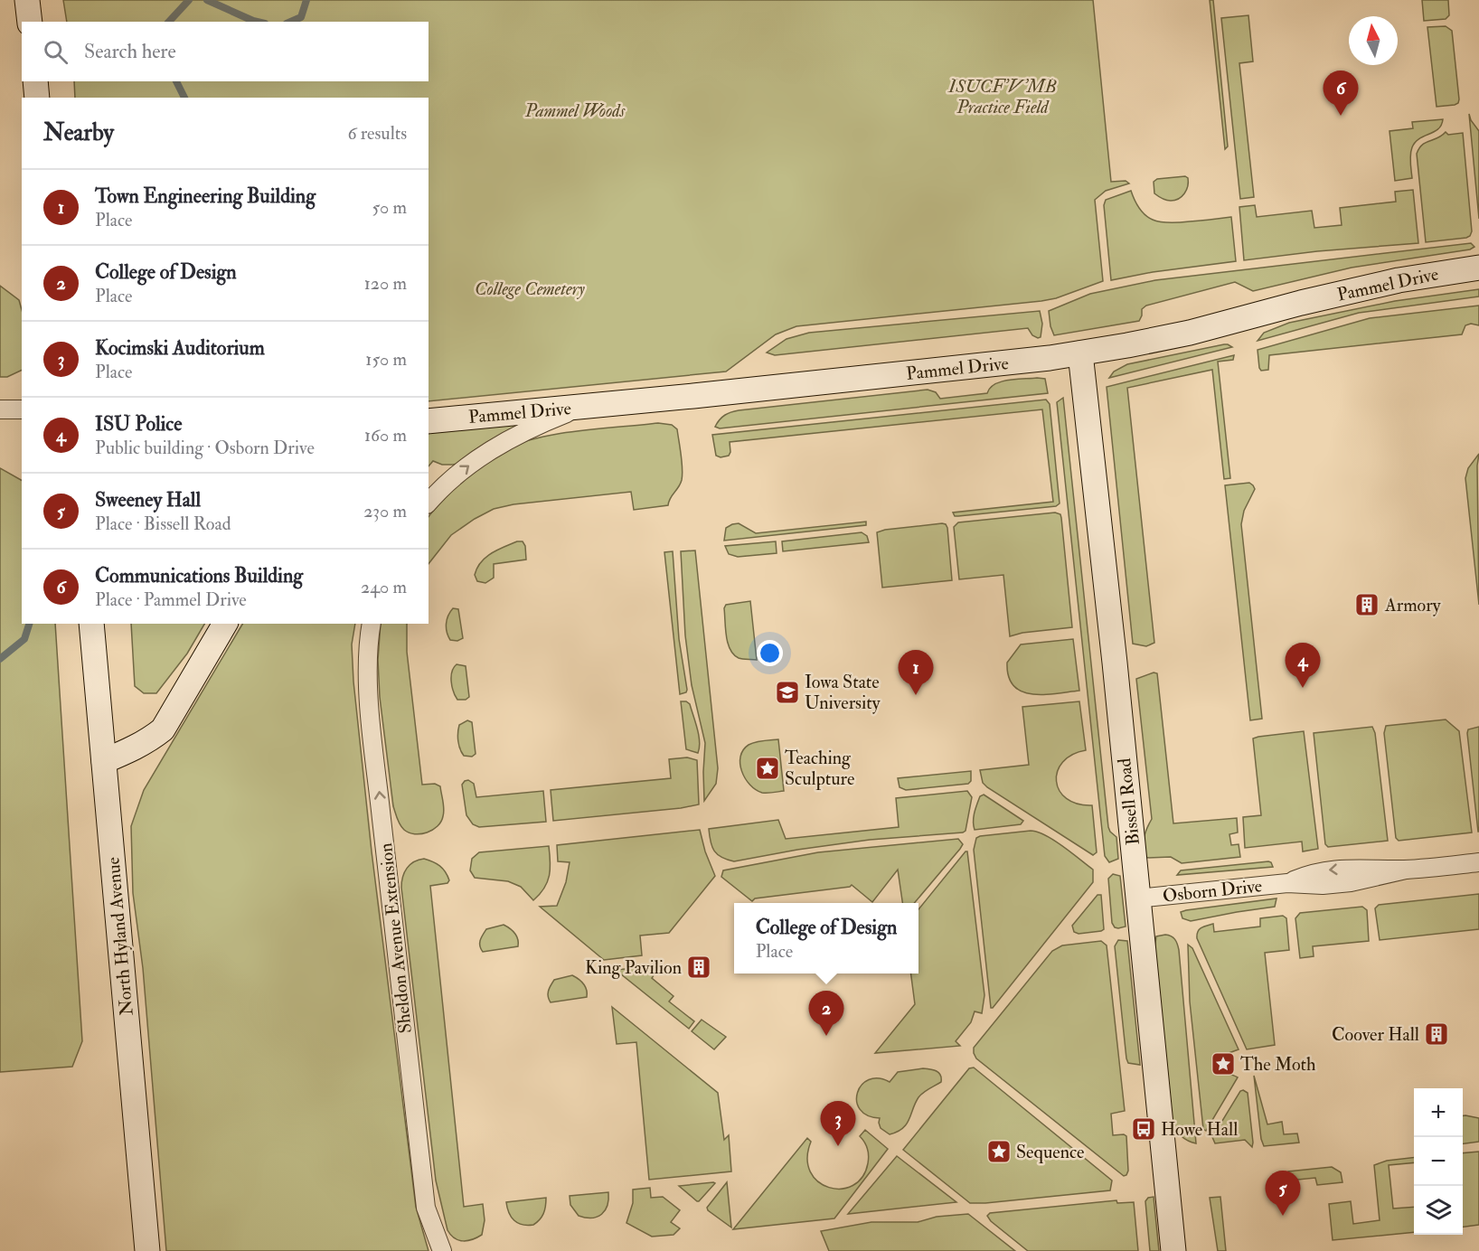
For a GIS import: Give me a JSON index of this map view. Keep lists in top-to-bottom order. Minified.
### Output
{"streets":{"street":["Pammel Drive","Bissell Road","Osborn Drive","North Hyland Avenue","Sheldon Avenue Extension"]},"crossings":[["Pammel Drive","Bissell Road"],["Bissell Road","Osborn Drive"]],"one_way":["Sheldon Avenue Extension"],"parks":["ISUCF'V'MB Practice Field","Pammel Woods","College Cemetery"],"places":{"building":["Armory","King Pavilion","Coover Hall"],"school or university":["Iowa State University"],"place":["Teaching Sculpture","The Moth","Sequence"],"bus stop":["Howe Hall"]},"north":"top","page":{"search":"Search here","pins":["6","4","1","2","3","5"],"heading":["Nearby","6 results"],"list":[{"mark":"1","name":"Town Engineering Building","note":"Place","value":"50 m"},{"mark":"2","name":"College of Design","note":"Place","value":"120 m"},{"mark":"3","name":"Kocimski Auditorium","note":"Place","value":"150 m"},{"mark":"4","name":"ISU Police","note":"Public building · Osborn Drive","value":"160 m"},{"mark":"5","name":"Sweeney Hall","note":"Place · Bissell Road","value":"230 m"},{"mark":"6","name":"Communications Building","note":"Place · Pammel Drive","value":"240 m"}],"popup":["College of Design","Place"],"map_buttons":["+","−"]}}
